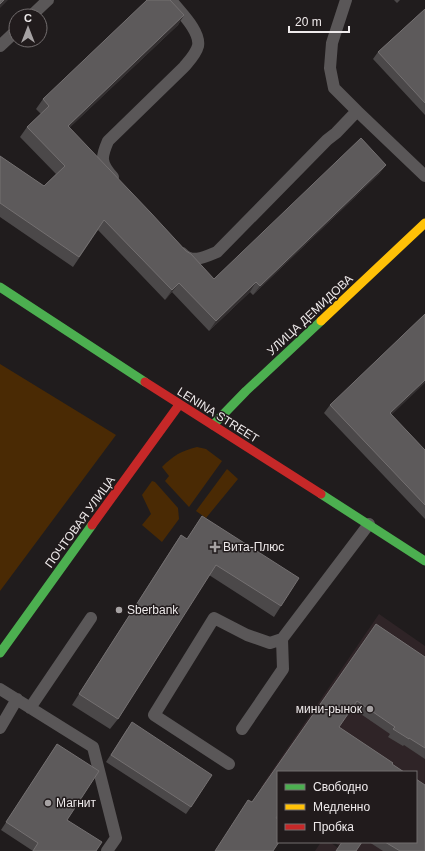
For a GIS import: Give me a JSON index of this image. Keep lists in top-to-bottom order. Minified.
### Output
{"streets":{"street":["УЛИЦА ДЕМИДОВА","LENINA STREET","ПОЧТОВАЯ УЛИЦА"]},"crossings":[["УЛИЦА ДЕМИДОВА","LENINA STREET"],["LENINA STREET","ПОЧТОВАЯ УЛИЦА"]],"places":{"health":["Вита-Плюс"],"other":["Sberbank","мини-рынок","Магнит"]},"legend":["Свободно","Медленно","Пробка"],"scale_bar":"20 m","north":"top"}
